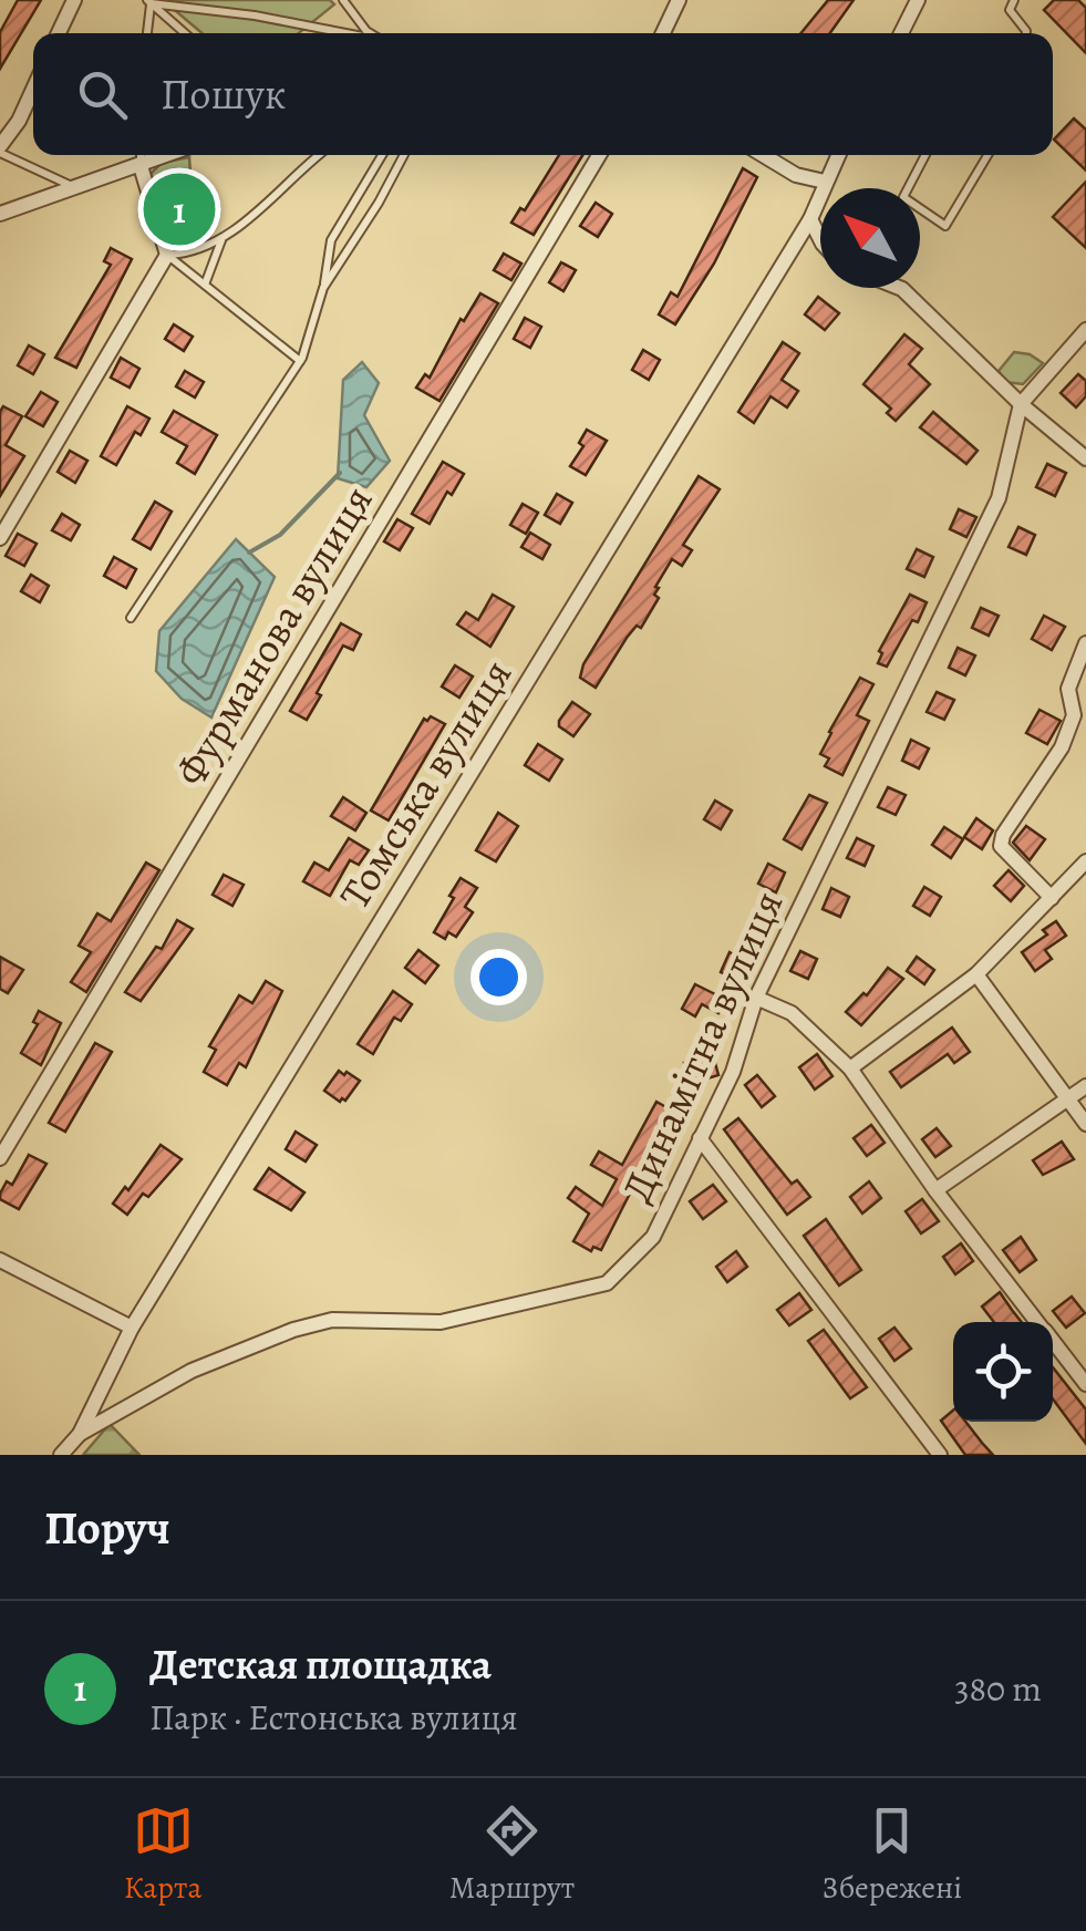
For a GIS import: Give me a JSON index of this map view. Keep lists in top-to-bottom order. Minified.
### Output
{"streets":{"street":["Фурманова вулиця","Томська вулиця","Динамітна вулиця"]},"crossings":[["Томська вулиця","Динамітна вулиця"]],"north":"top left","page":{"search":"Пошук","pins":"1","heading":"Поруч","list":[{"mark":"1","name":"Детская площадка","note":"Парк · Естонська вулиця","value":"380 m"}],"nav":["Карта","Маршрут","Збережені"]}}
